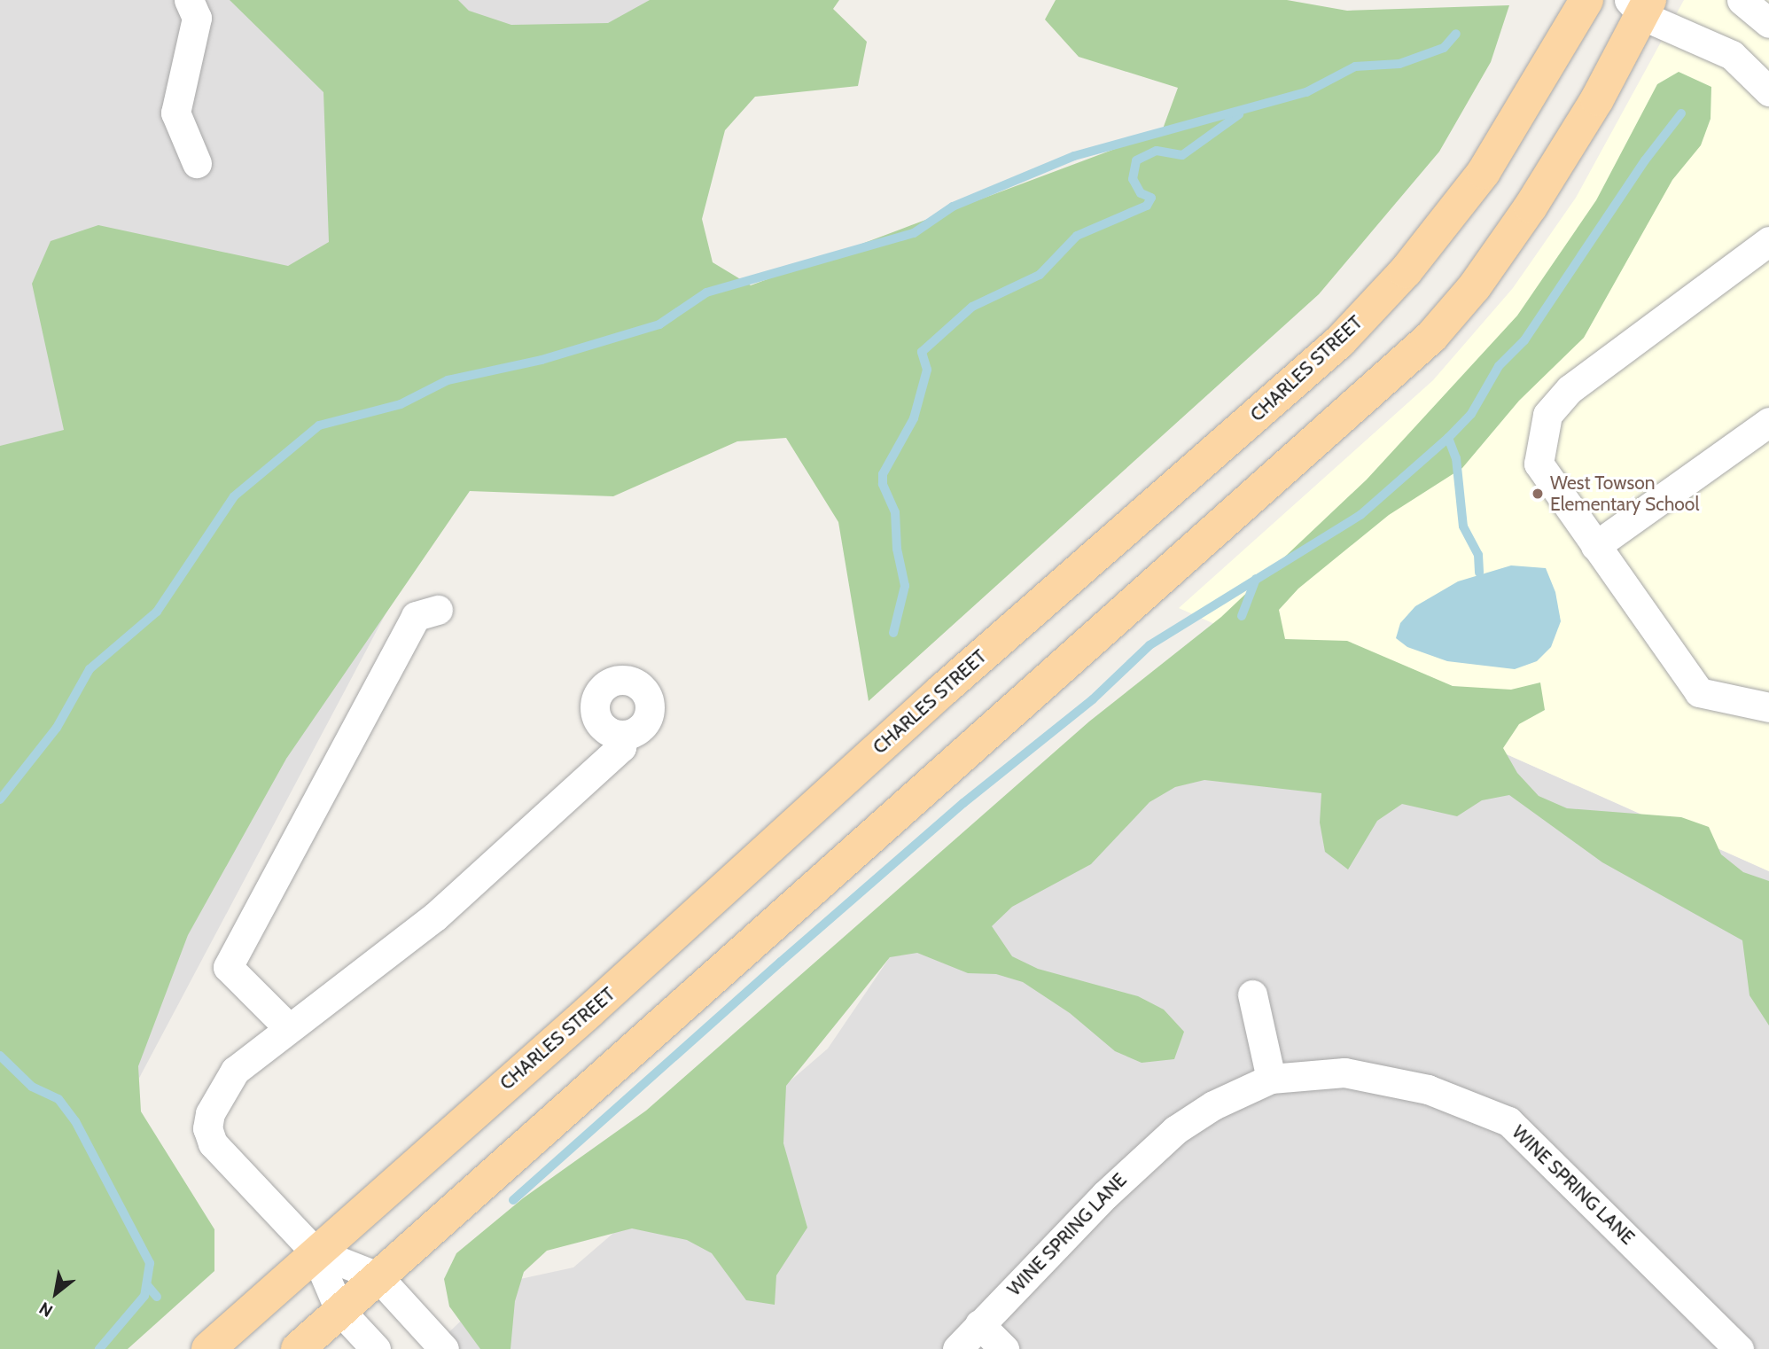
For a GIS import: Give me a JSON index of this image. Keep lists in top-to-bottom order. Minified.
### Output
{"streets":{"main road":["CHARLES STREET"],"street":["WINE SPRING LANE"]},"places":["West Towson Elementary School"],"north":"bottom left"}
